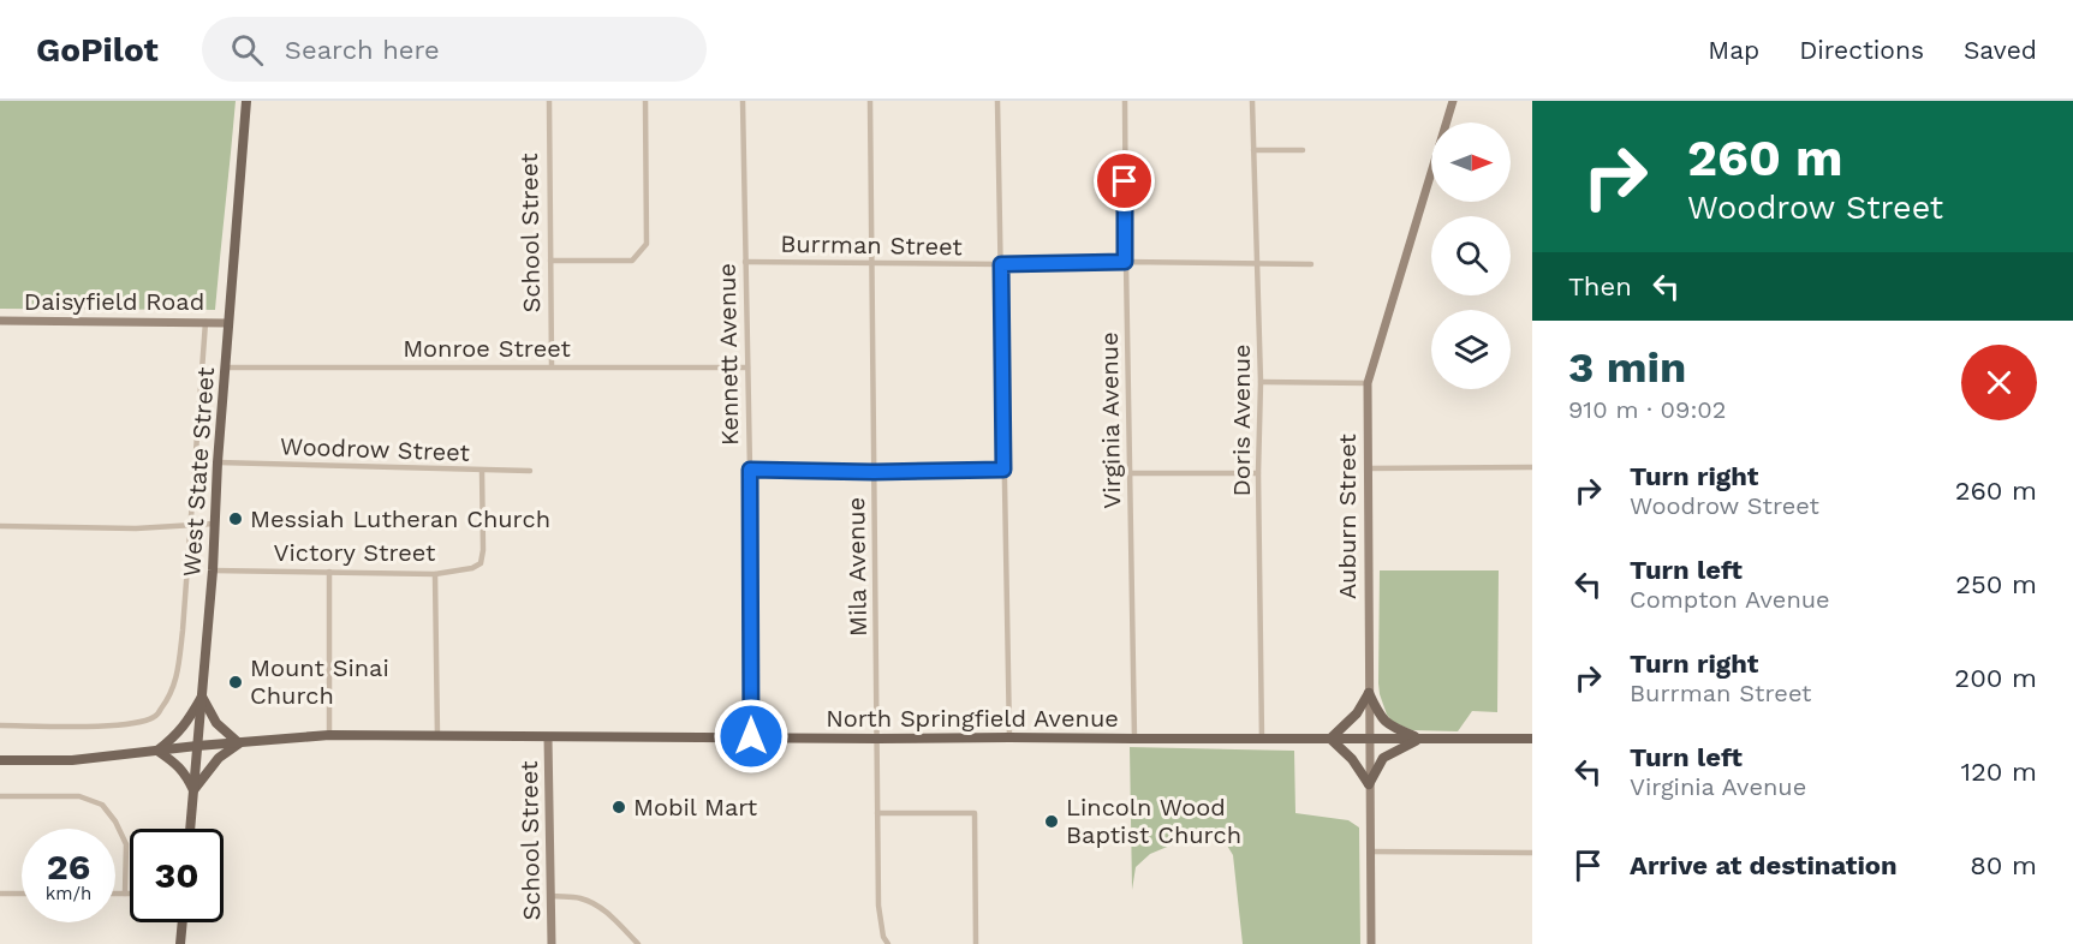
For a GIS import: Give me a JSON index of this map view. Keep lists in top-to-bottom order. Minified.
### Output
{"streets":{"main road":["School Street","Daisyfield Road","West State Street","Auburn Street","North Springfield Avenue"],"street":["Burrman Street","Monroe Street","Kennett Avenue","Virginia Avenue","Doris Avenue","Woodrow Street","Victory Street","Mila Avenue"]},"crossings":[["School Street","Monroe Street"],["School Street","North Springfield Avenue"],["Burrman Street","Kennett Avenue"],["Burrman Street","Virginia Avenue"],["Burrman Street","Doris Avenue"],["Burrman Street","Mila Avenue"],["Daisyfield Road","West State Street"],["Monroe Street","Kennett Avenue"],["Monroe Street","West State Street"],["Kennett Avenue","North Springfield Avenue"],["Virginia Avenue","North Springfield Avenue"],["Doris Avenue","North Springfield Avenue"],["Woodrow Street","West State Street"],["Woodrow Street","Victory Street"],["West State Street","Victory Street"],["West State Street","North Springfield Avenue"],["Auburn Street","North Springfield Avenue"],["Mila Avenue","North Springfield Avenue"]],"places":["Messiah Lutheran Church","Mount Sinai Church","Mobil Mart","Lincoln Wood Baptist Church"],"north":"right","page":{"header":"GoPilot","search":"Search here","nav":["Map","Directions","Saved"],"turn":["260 m","Woodrow Street"],"then":"Then","heading":["3 min","910 m · 09:02"],"list":[{"name":"Turn right","note":"Woodrow Street","value":"260 m"},{"name":"Turn left","note":"Compton Avenue","value":"250 m"},{"name":"Turn right","note":"Burrman Street","value":"200 m"},{"name":"Turn left","note":"Virginia Avenue","value":"120 m"},{"name":"Arrive at destination","value":"80 m"}],"speed":"26 km/h","limit":"30"}}
